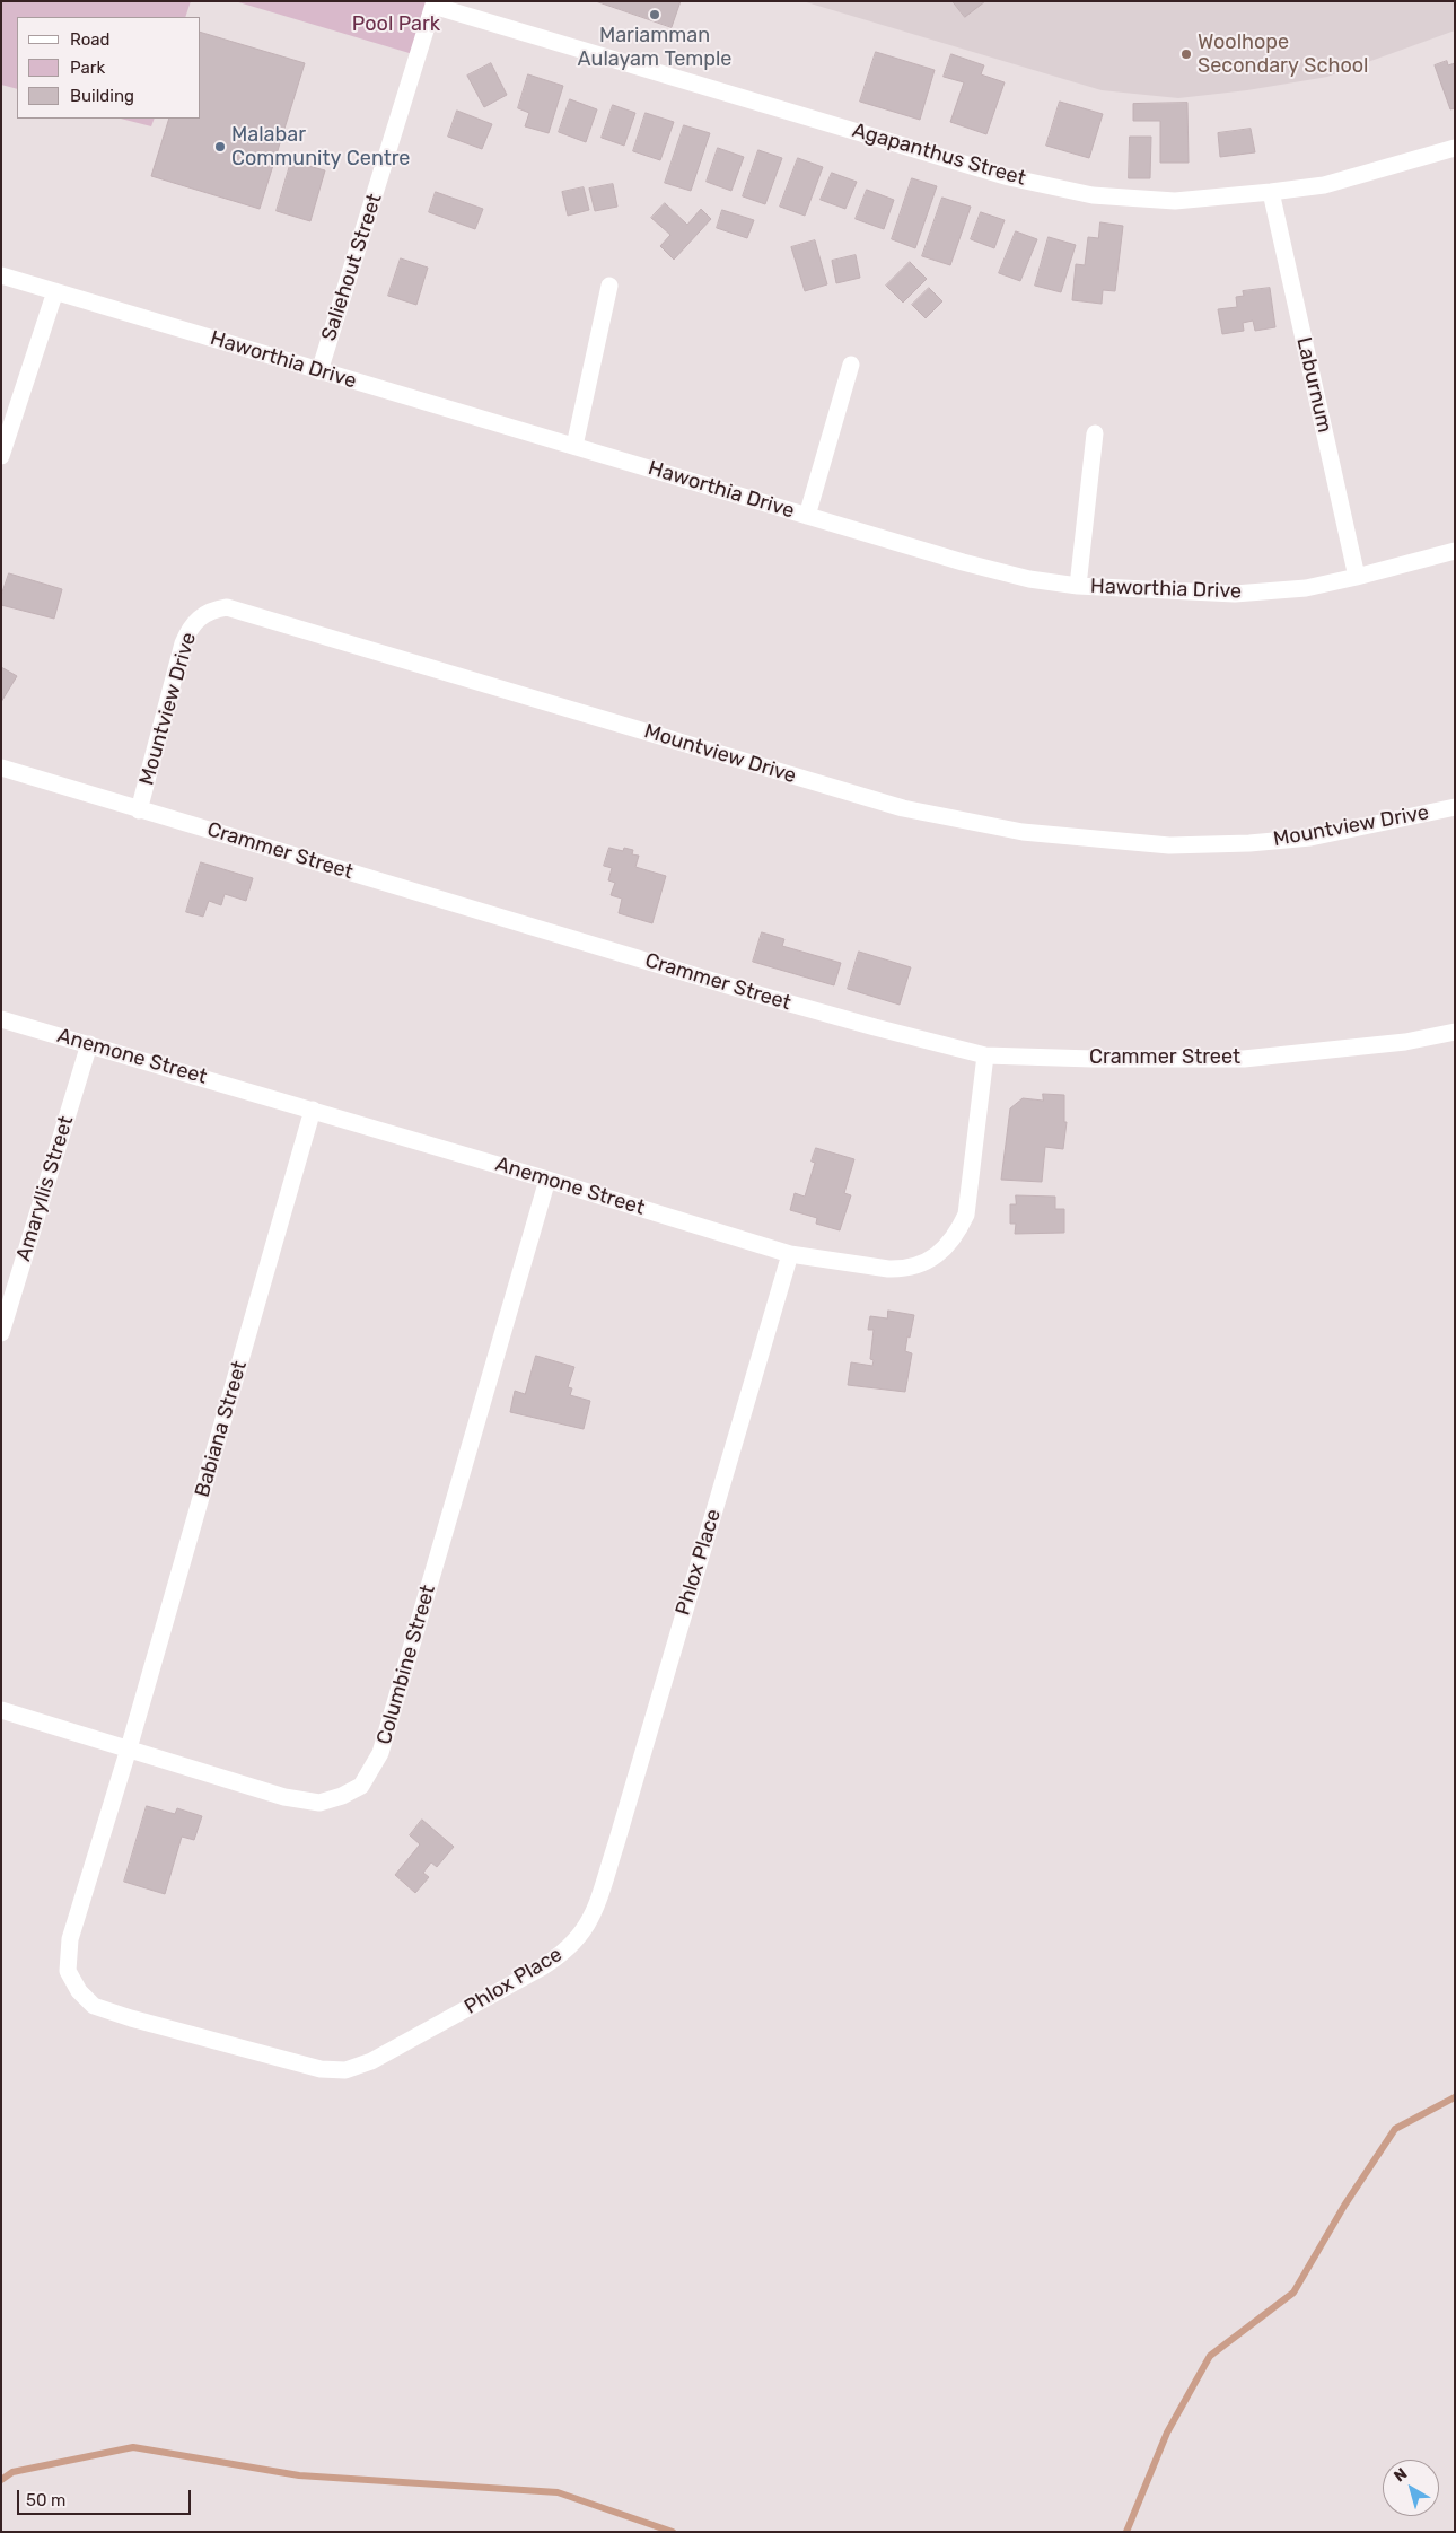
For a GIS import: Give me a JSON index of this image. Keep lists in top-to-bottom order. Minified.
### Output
{"streets":{"street":["Agapanthus Street","Saliehout Street","Haworthia Drive","Laburnum","Mountview Drive","Crammer Street","Anemone Street","Amaryllis Street","Babiana Street","Phlox Place","Columbine Street"]},"crossings":[["Agapanthus Street","Saliehout Street"],["Agapanthus Street","Laburnum"],["Saliehout Street","Haworthia Drive"],["Haworthia Drive","Laburnum"],["Mountview Drive","Crammer Street"],["Crammer Street","Anemone Street"],["Anemone Street","Amaryllis Street"],["Anemone Street","Babiana Street"],["Anemone Street","Phlox Place"],["Anemone Street","Columbine Street"],["Babiana Street","Phlox Place"],["Babiana Street","Columbine Street"],["Phlox Place","Columbine Street"]],"parks":["Pool Park"],"places":["Mariamman Aulayam Temple","Woolhope Secondary School","Malabar Community Centre"],"legend":["Road","Park","Building"],"scale_bar":"50 m","north":"top left"}
